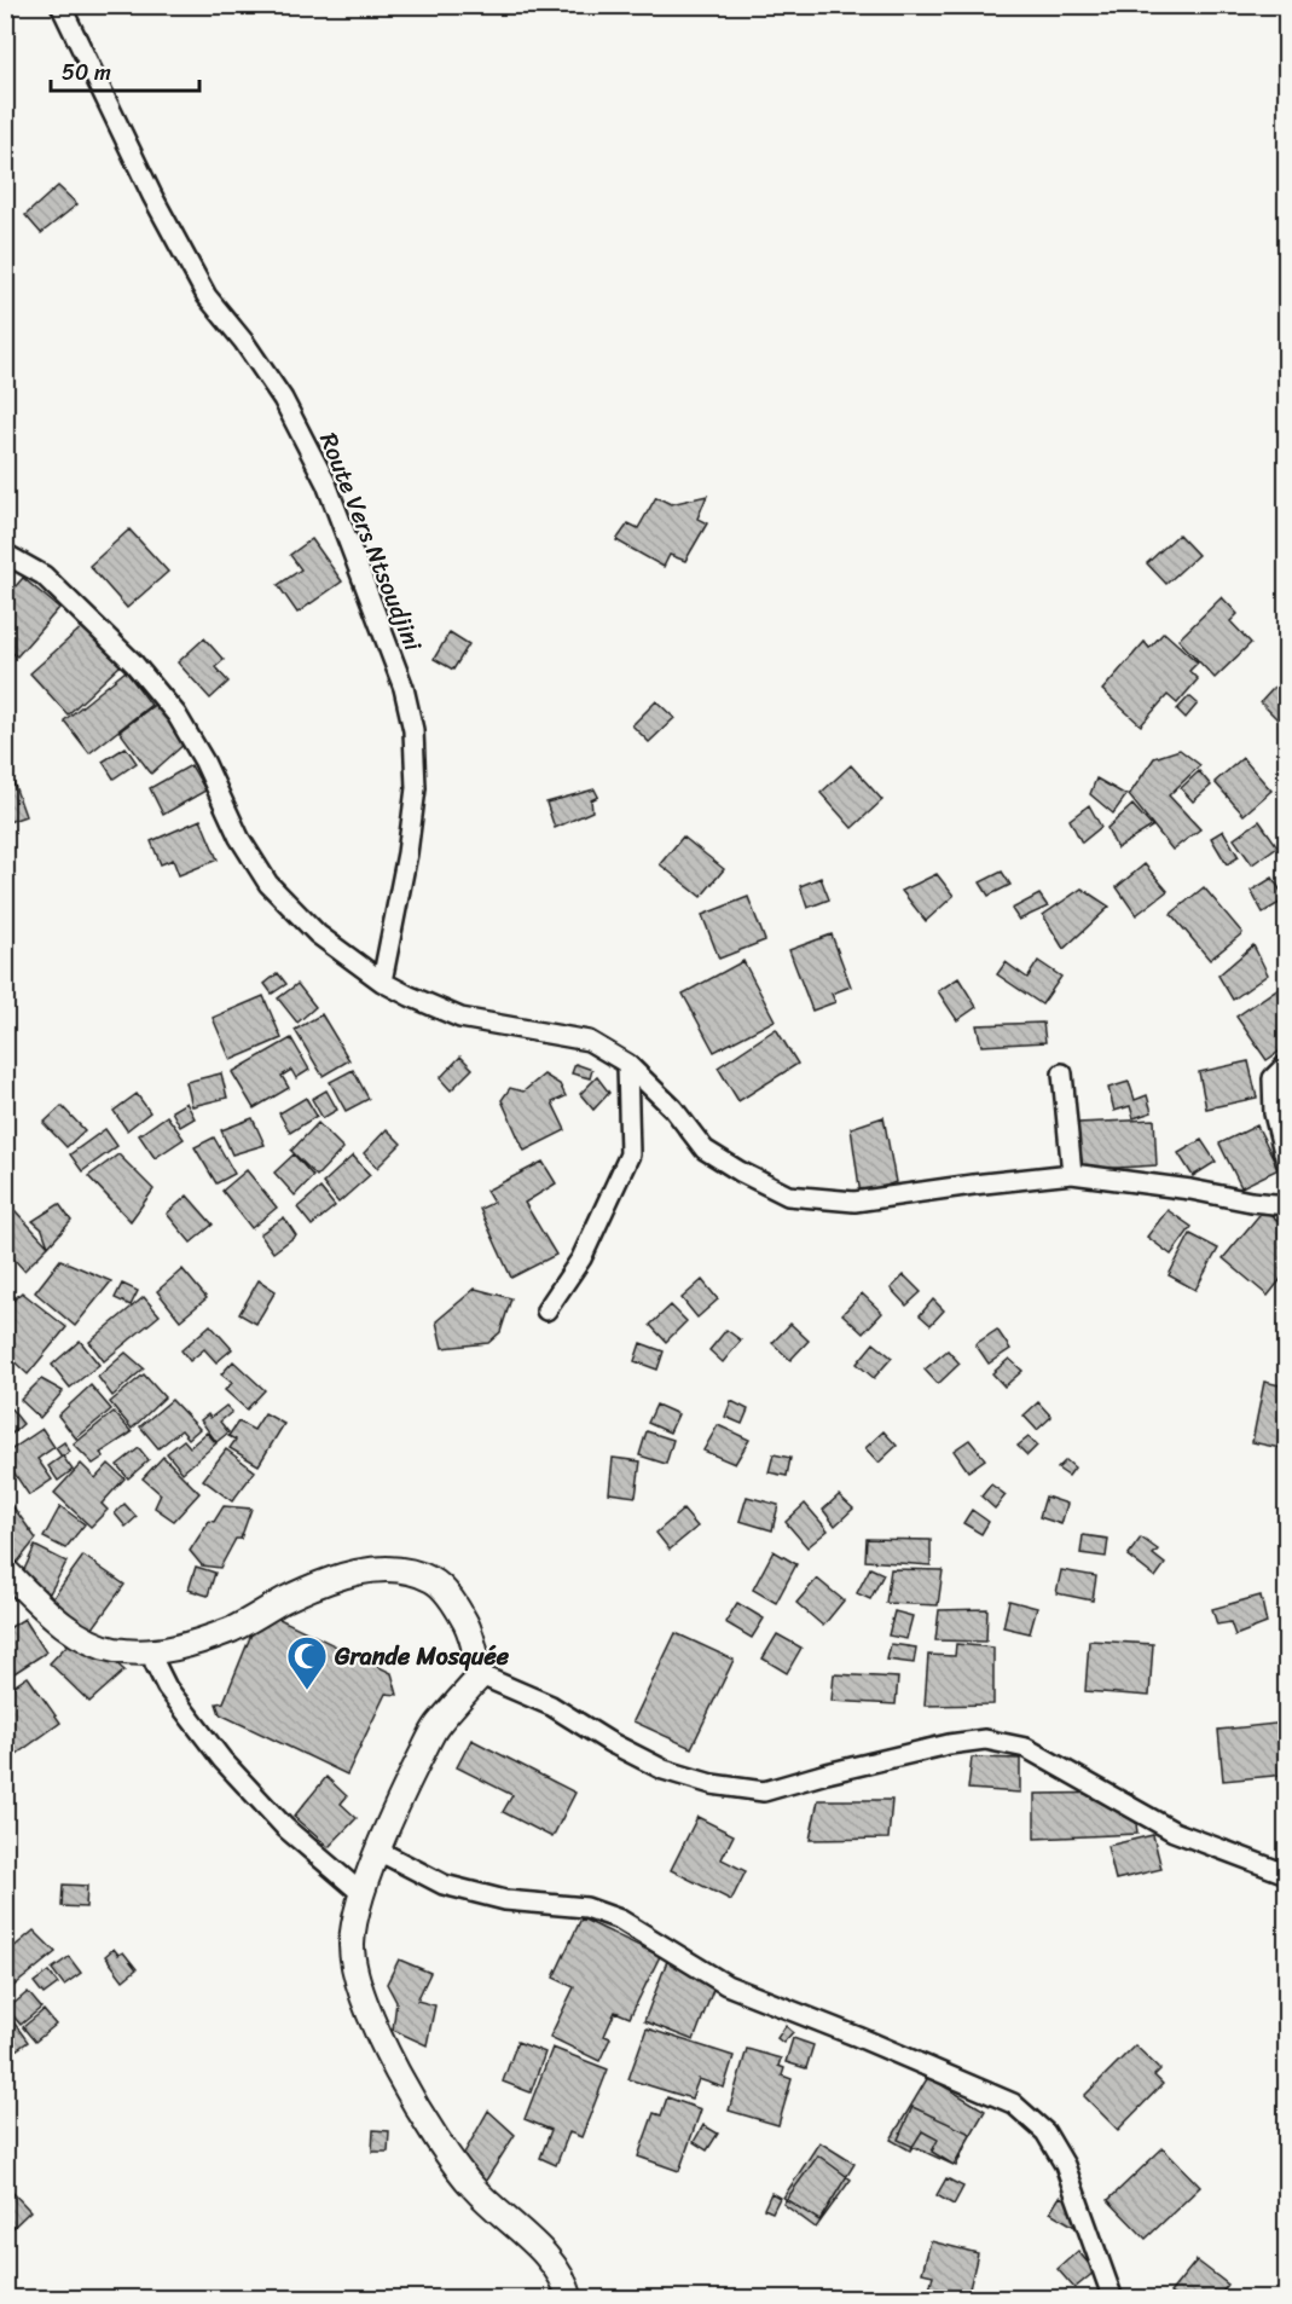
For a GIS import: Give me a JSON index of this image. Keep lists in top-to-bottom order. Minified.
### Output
{"streets":{"street":["Route Vers Ntsoudjini"]},"places":{"mosque":["Grande Mosquée"]},"scale_bar":"50 m"}
